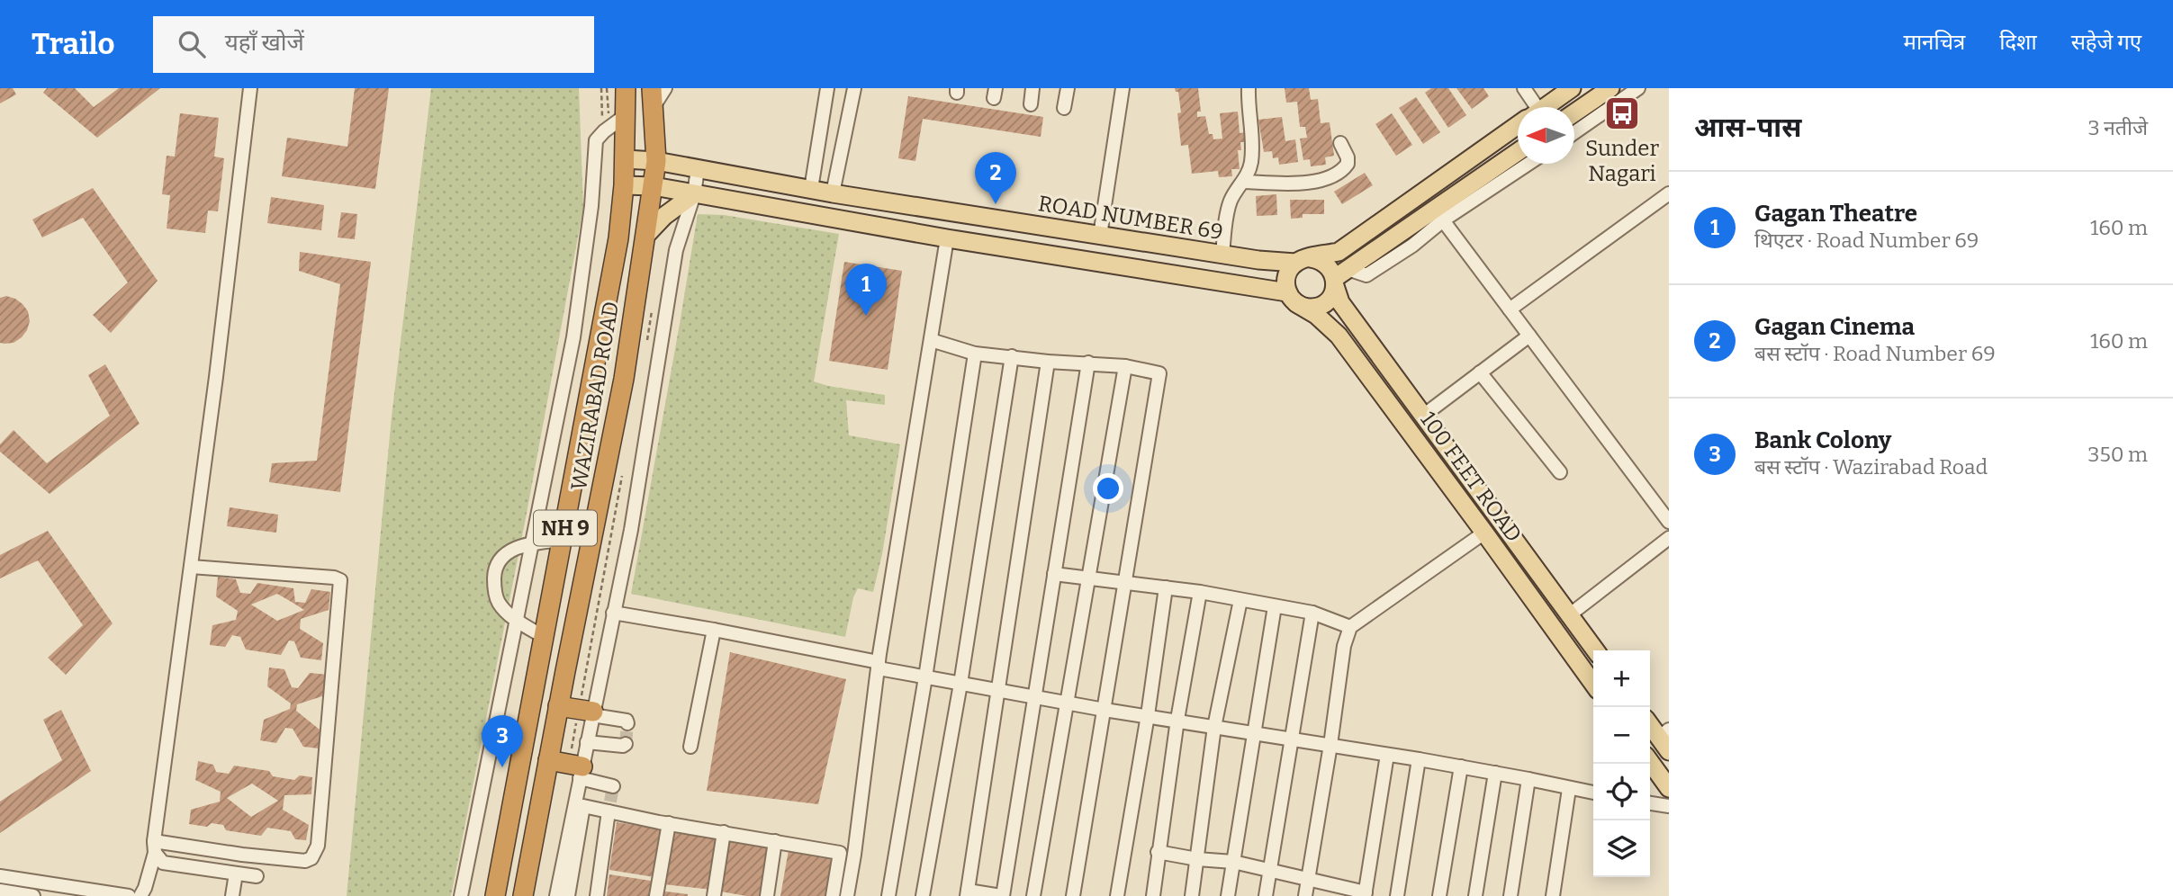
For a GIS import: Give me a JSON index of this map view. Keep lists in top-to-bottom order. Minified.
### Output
{"streets":{"highway":["WAZIRABAD ROAD","NH 9"],"main road":["ROAD NUMBER 69","100 FEET ROAD"]},"crossings":[["ROAD NUMBER 69","WAZIRABAD ROAD"],["ROAD NUMBER 69","100 FEET ROAD"]],"places":{"bus stop":["Sunder Nagari"]},"north":"left","page":{"header":"Trailo","search":"यहाँ खोजें","nav":["मानचित्र","दिशा","सहेजे गए"],"heading":["आस-पास","3 नतीजे"],"pins":["2","1","3"],"list":[{"mark":"1","name":"Gagan Theatre","note":"थिएटर · Road Number 69","value":"160 m"},{"mark":"2","name":"Gagan Cinema","note":"बस स्टॉप · Road Number 69","value":"160 m"},{"mark":"3","name":"Bank Colony","note":"बस स्टॉप · Wazirabad Road","value":"350 m"}],"map_buttons":["+","−"]}}
